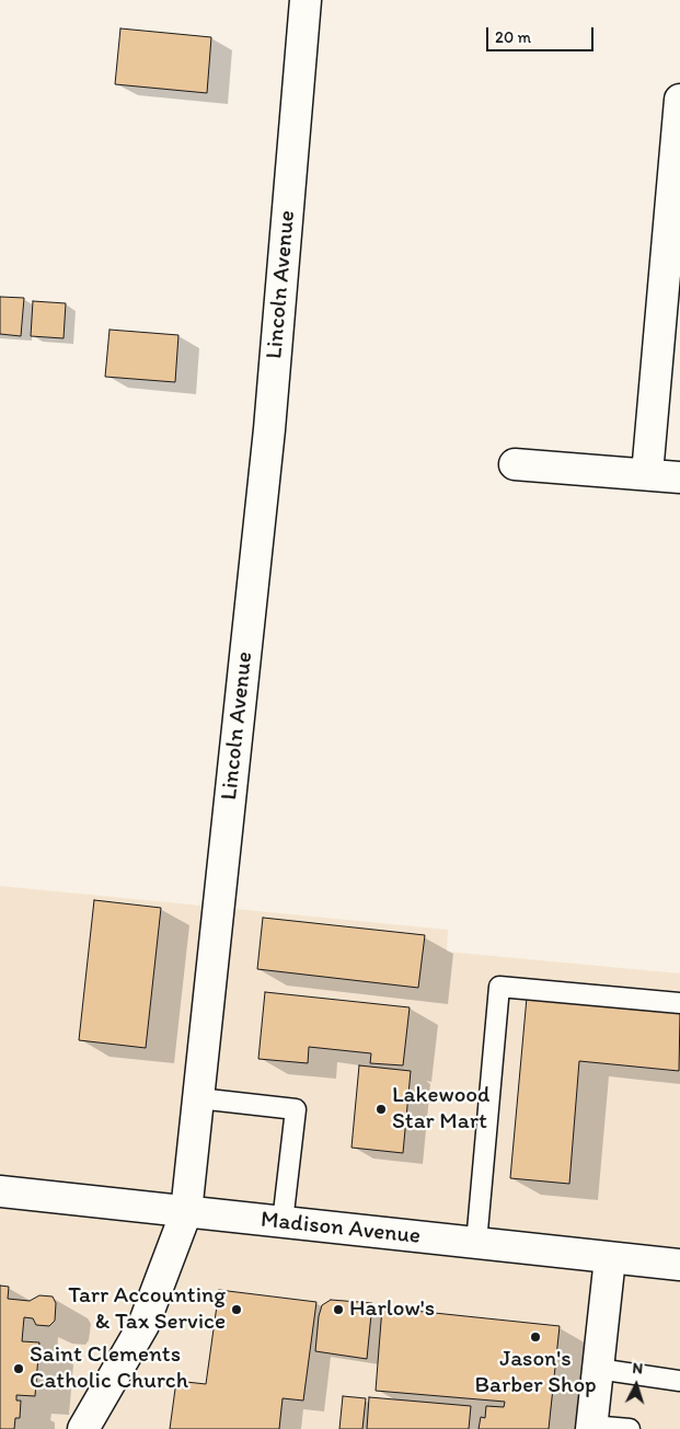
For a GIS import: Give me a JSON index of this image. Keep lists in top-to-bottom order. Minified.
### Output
{"streets":{"street":["Lincoln Avenue","Madison Avenue"]},"crossings":[["Lincoln Avenue","Madison Avenue"]],"places":["Lakewood Star Mart","Tarr Accounting & Tax Service","Harlow's","Jason's Barber Shop","Saint Clements Catholic Church"],"scale_bar":"20 m","north":"top"}
